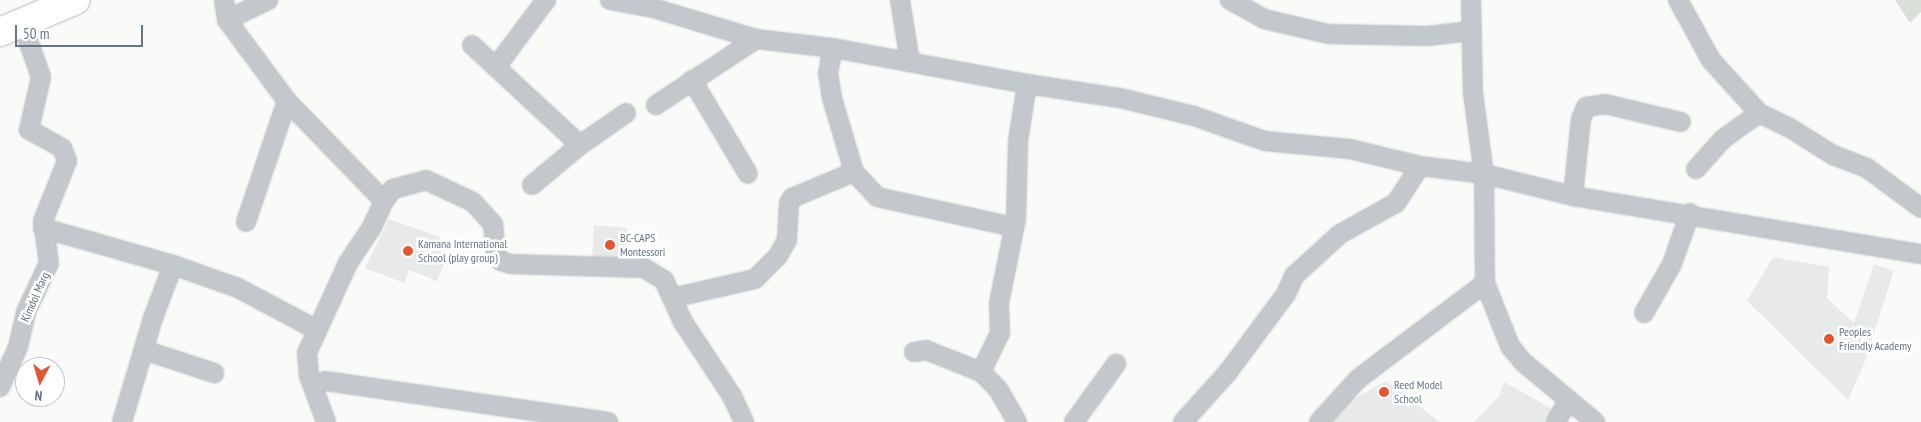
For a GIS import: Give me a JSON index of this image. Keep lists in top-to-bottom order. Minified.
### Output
{"streets":{"street":["Kimdol Marg"]},"places":["BC-CAPS Montessori","Kamana International School (play group)","Peoples Friendly Academy","Reed Model School"],"scale_bar":"50 m","north":"bottom"}
